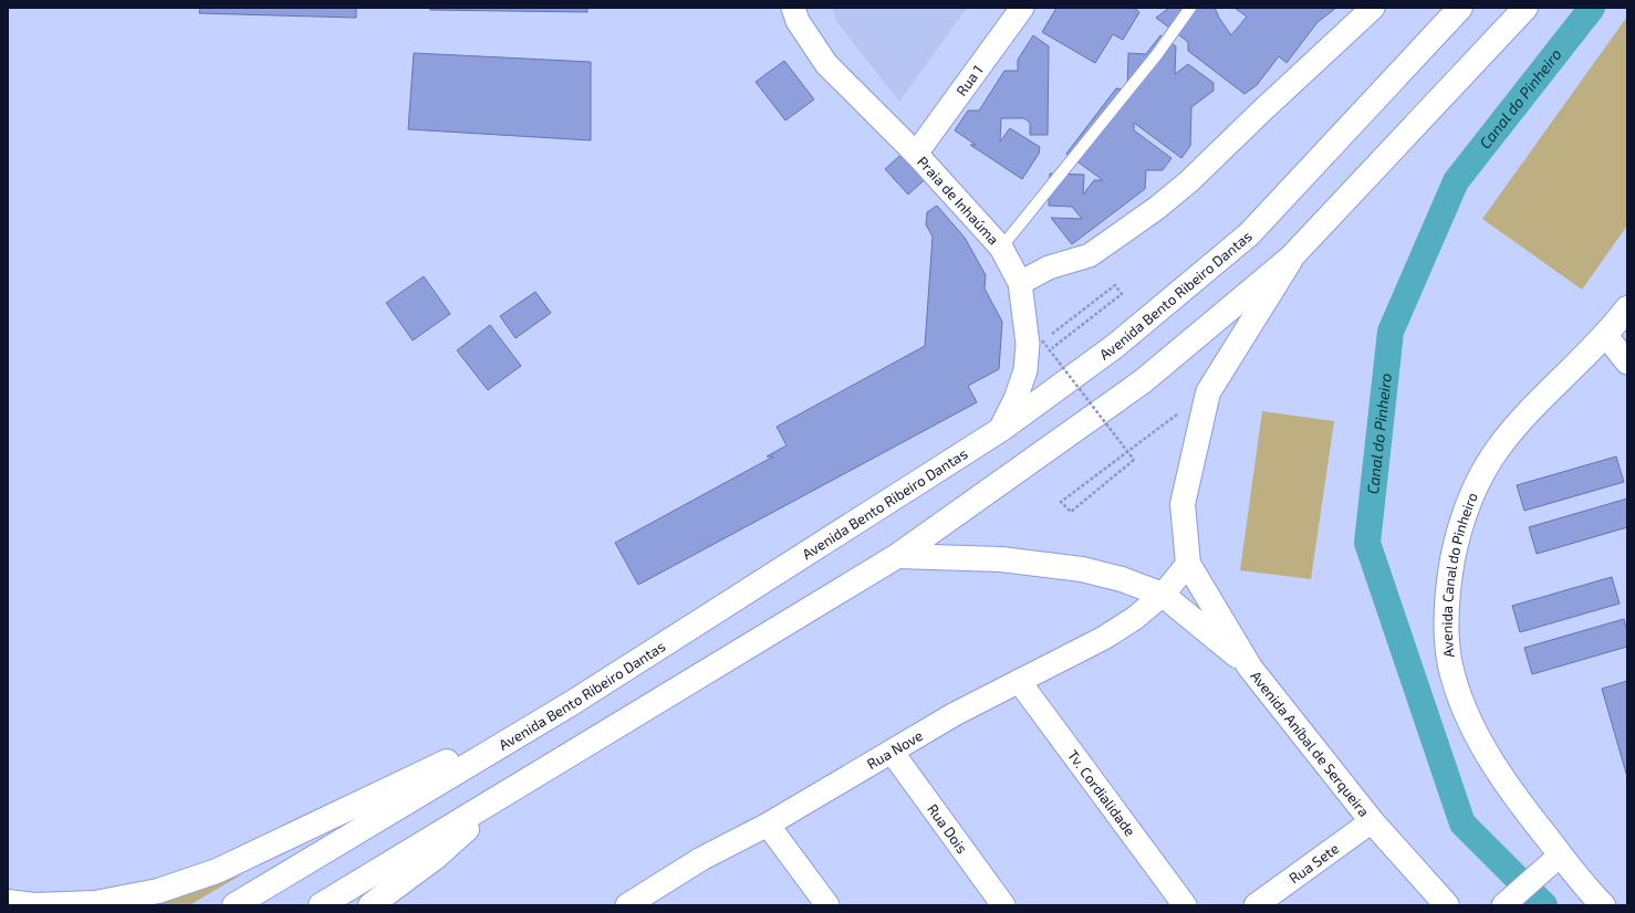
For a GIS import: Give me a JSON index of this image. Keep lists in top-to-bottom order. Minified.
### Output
{"streets":{"main road":["Avenida Bento Ribeiro Dantas","Avenida Canal do Pinheiro","Avenida Aníbal de Serqueira"],"street":["Rua 1","Praia de Inhaúma","Rua Nove","Tv. Cordialidade","Rua Dois","Rua Sete"]},"crossings":[["Rua 1","Praia de Inhaúma"],["Praia de Inhaúma","Avenida Bento Ribeiro Dantas"],["Avenida Aníbal de Serqueira","Rua Nove"],["Avenida Aníbal de Serqueira","Rua Sete"],["Rua Nove","Tv. Cordialidade"],["Rua Nove","Rua Dois"]],"water":["Canal do Pinheiro"]}
